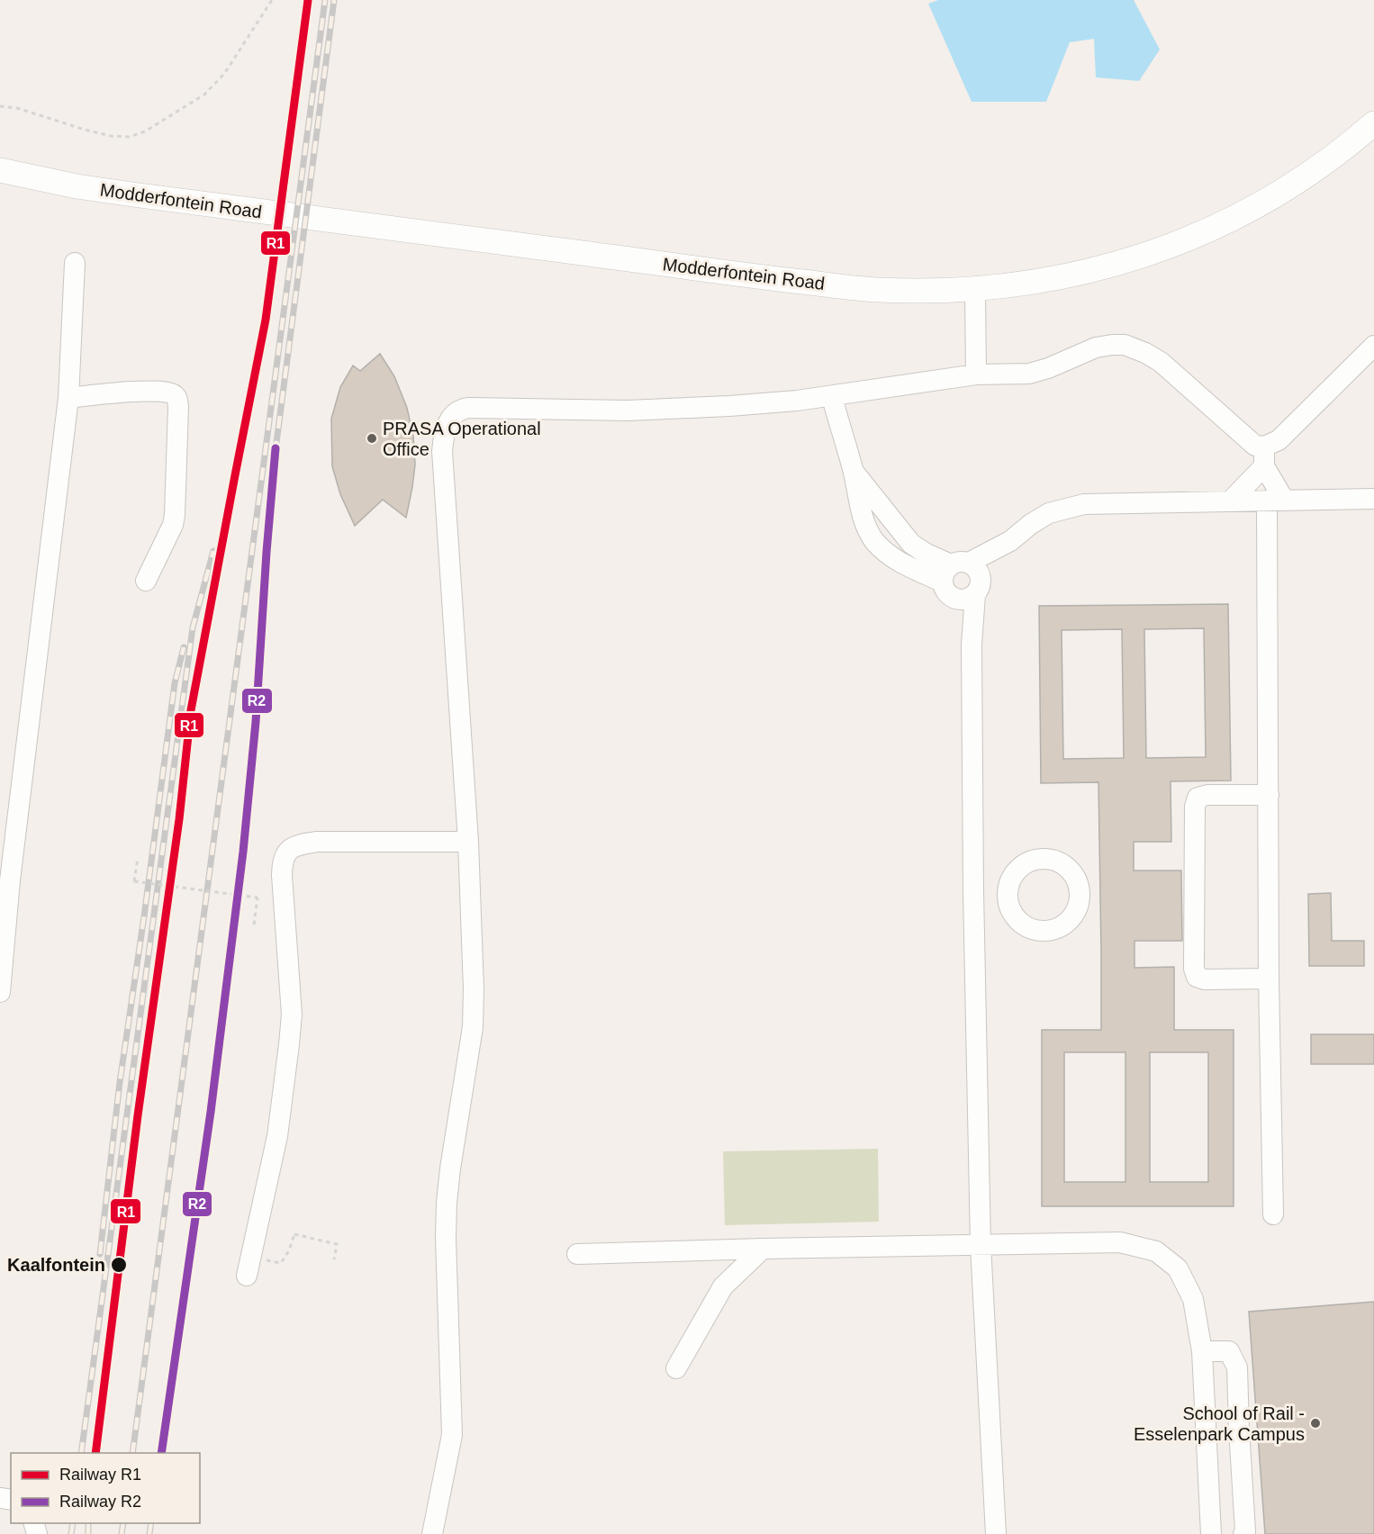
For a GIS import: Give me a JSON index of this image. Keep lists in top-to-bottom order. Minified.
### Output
{"streets":{"main road":["Modderfontein Road"]},"places":["PRASA Operational Office","Kaalfontein","School of Rail - Esselenpark Campus"],"lines":["rail line R1","rail line R2"],"legend":["Railway R1","Railway R2"]}
